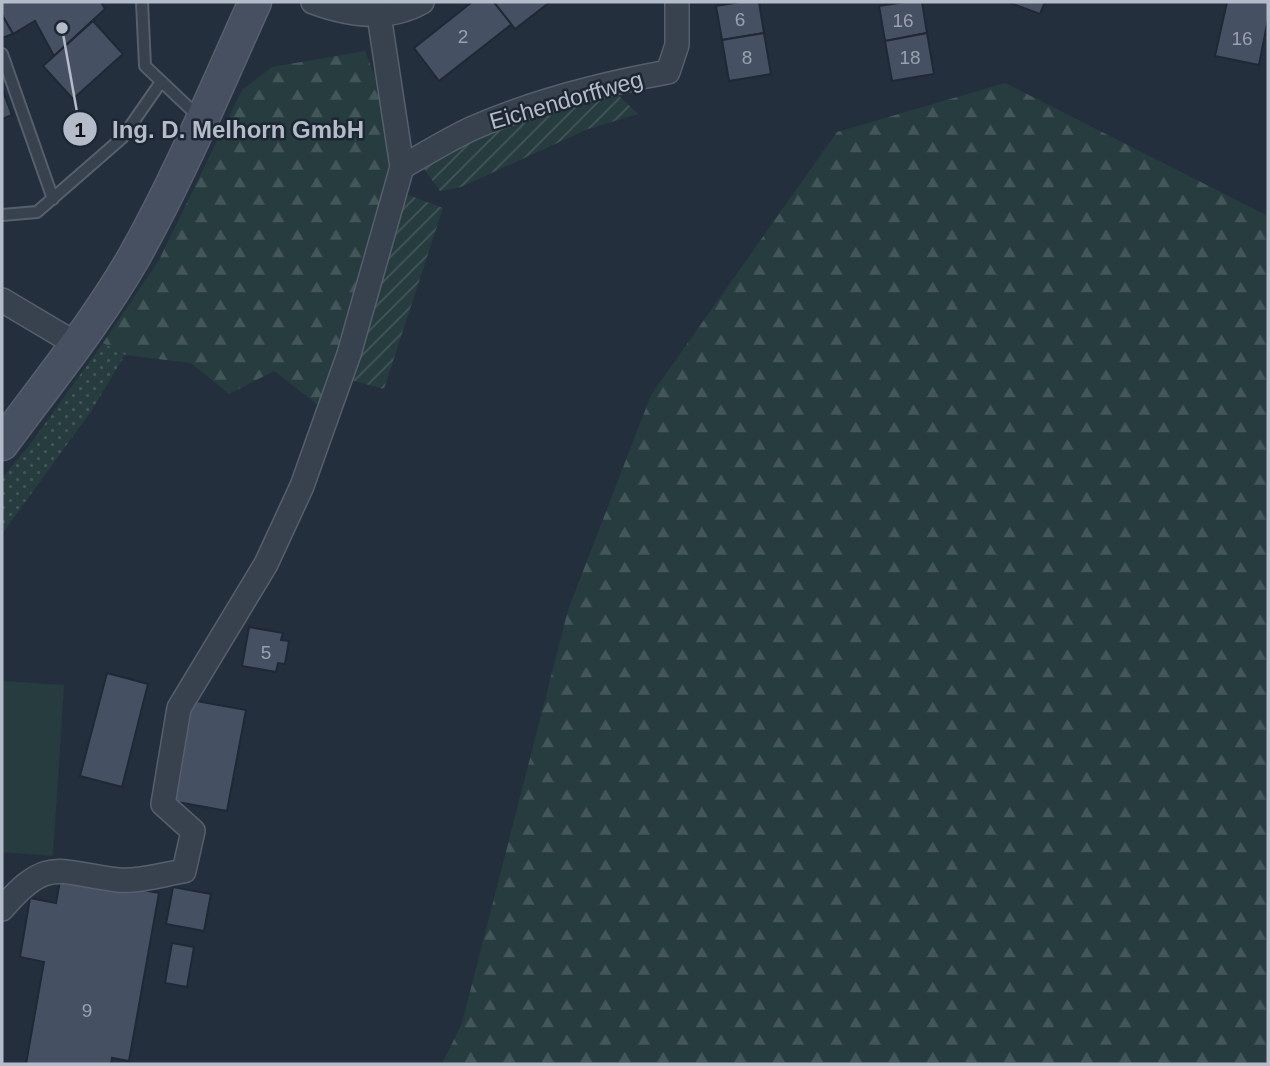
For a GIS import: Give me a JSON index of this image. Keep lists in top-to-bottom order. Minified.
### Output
{"streets":{"street":["Eichendorffweg"]},"places":["Ing. D. Melhorn GmbH"],"house_numbers":["6","16","2","16","8","18","5","9"]}
